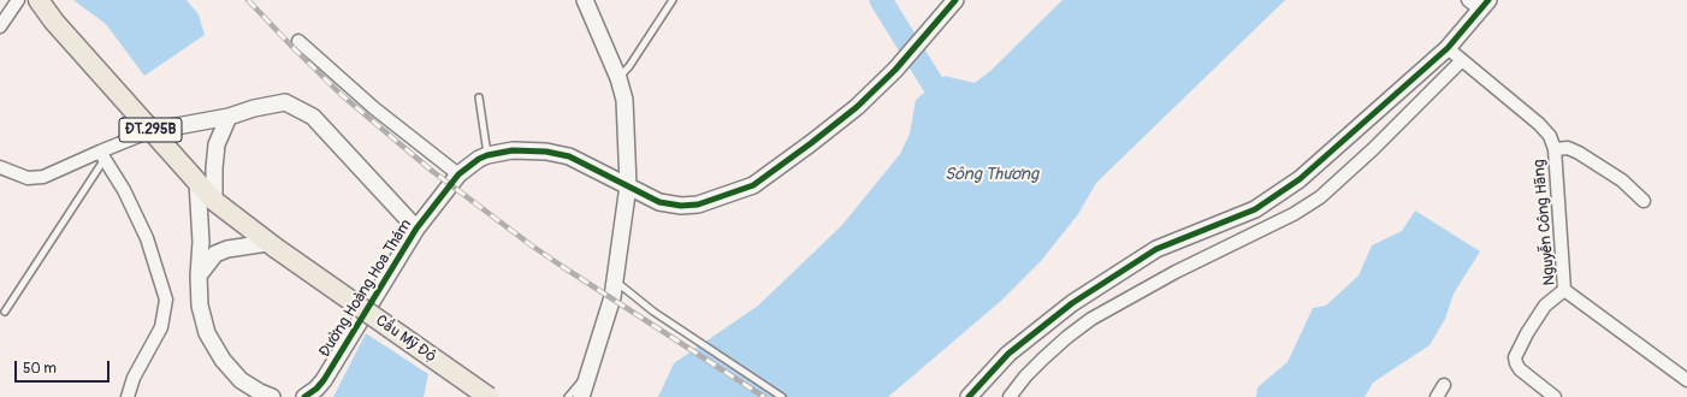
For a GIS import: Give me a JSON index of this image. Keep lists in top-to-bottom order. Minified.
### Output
{"streets":{"main road":["ĐT.295B","Cầu Mỹ Độ"],"street":["Nguyễn Công Hãng","Đường Hoàng Hoa Thám"]},"crossings":[["ĐT.295B","Đường Hoàng Hoa Thám"],["ĐT.295B","Cầu Mỹ Độ"]],"water":["Sông Thương"],"scale_bar":"50 m"}
